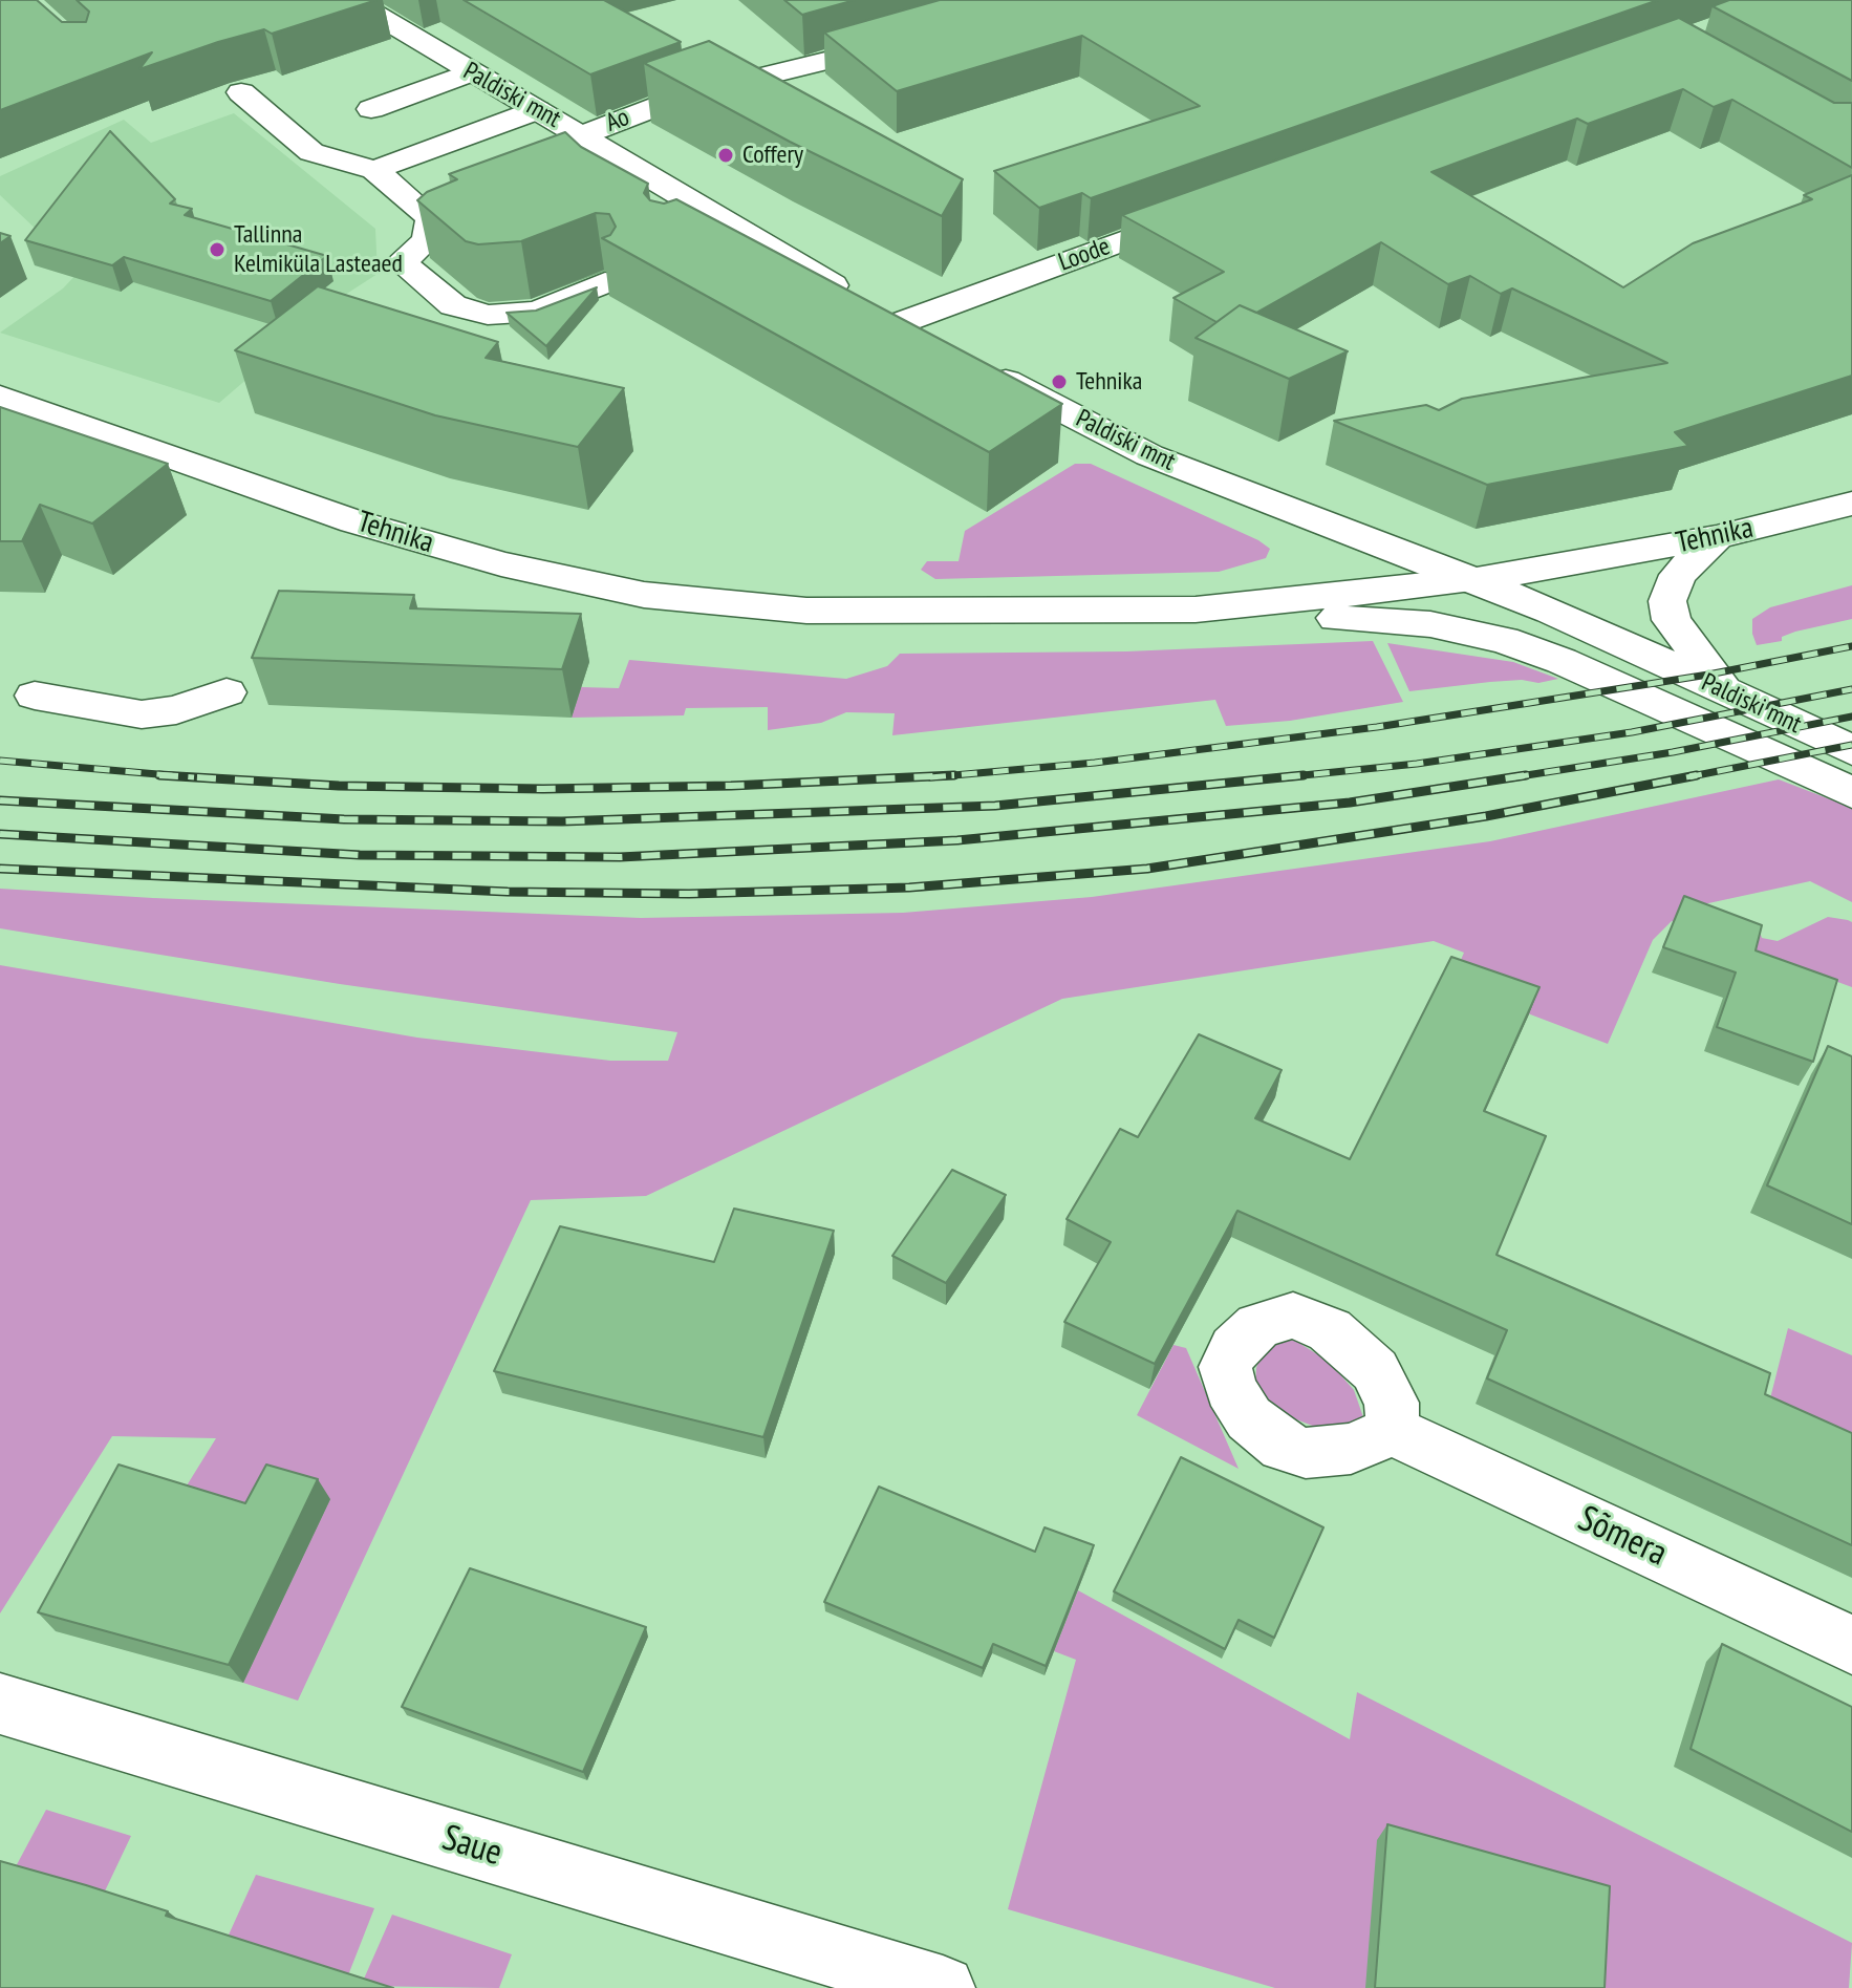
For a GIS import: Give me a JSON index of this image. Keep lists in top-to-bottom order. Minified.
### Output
{"streets":{"street":["Paldiski mnt","Ao","Loode","Tehnika","Sõmera","Saue"]},"crossings":[["Paldiski mnt","Ao"],["Paldiski mnt","Loode"],["Paldiski mnt","Tehnika"]],"places":["Coffery","Tallinna Kelmiküla Lasteaed","Tehnika"]}
